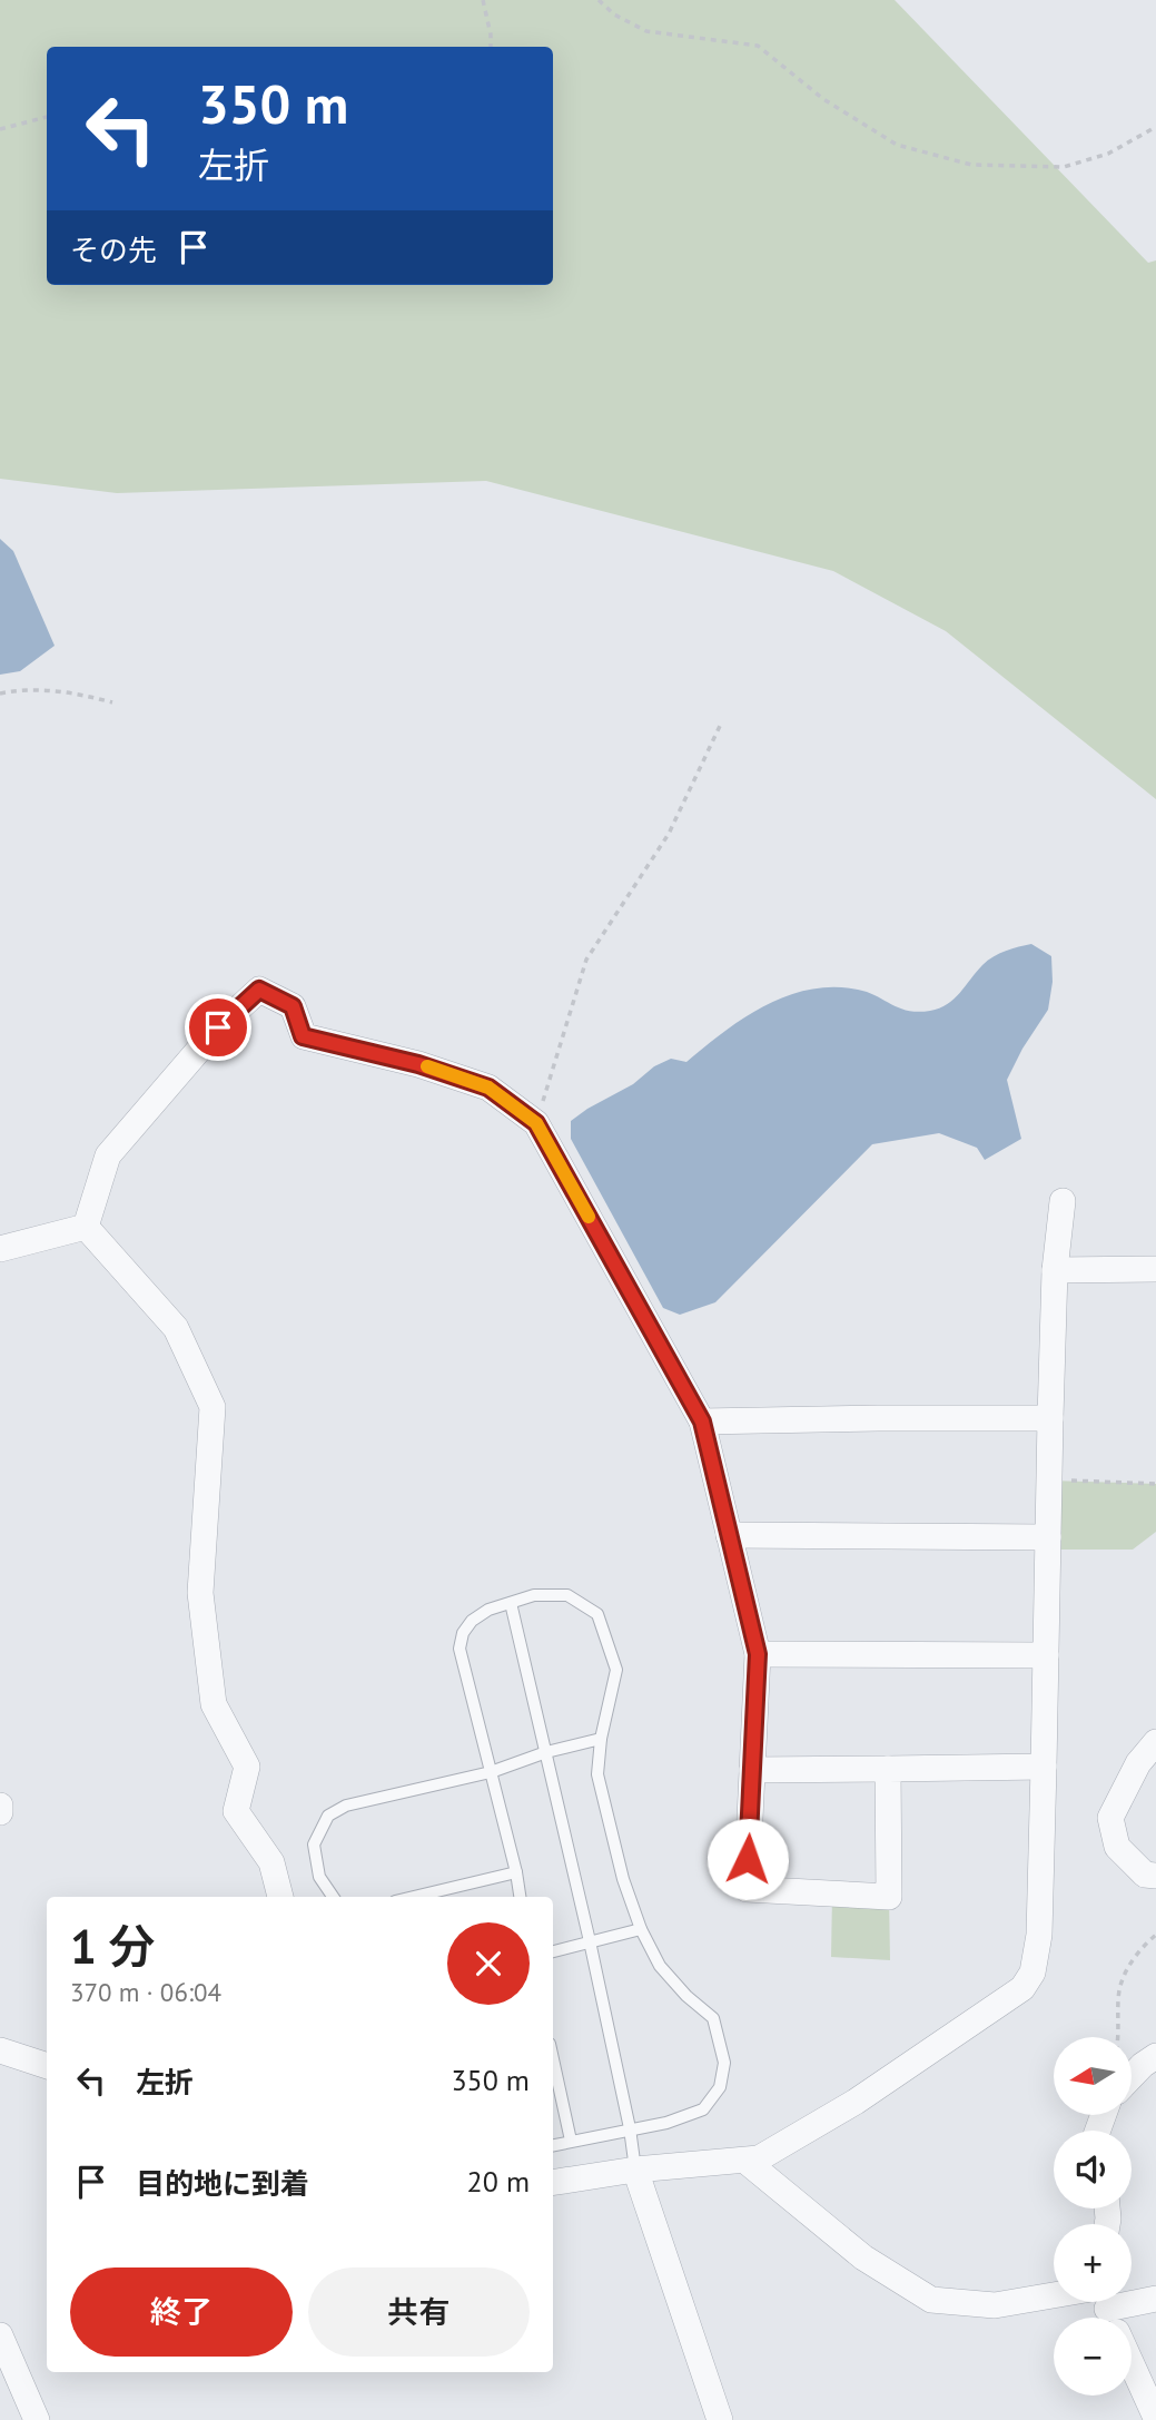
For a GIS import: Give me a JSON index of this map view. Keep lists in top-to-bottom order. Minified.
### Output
{"north":"left","page":{"turn":["350 m","左折"],"then":"その先","heading":["1 分","370 m · 06:04"],"list":[{"name":"左折","value":"350 m"},{"name":"目的地に到着","value":"20 m"}],"map_buttons":["+","−"],"buttons":["終了","共有"]}}
